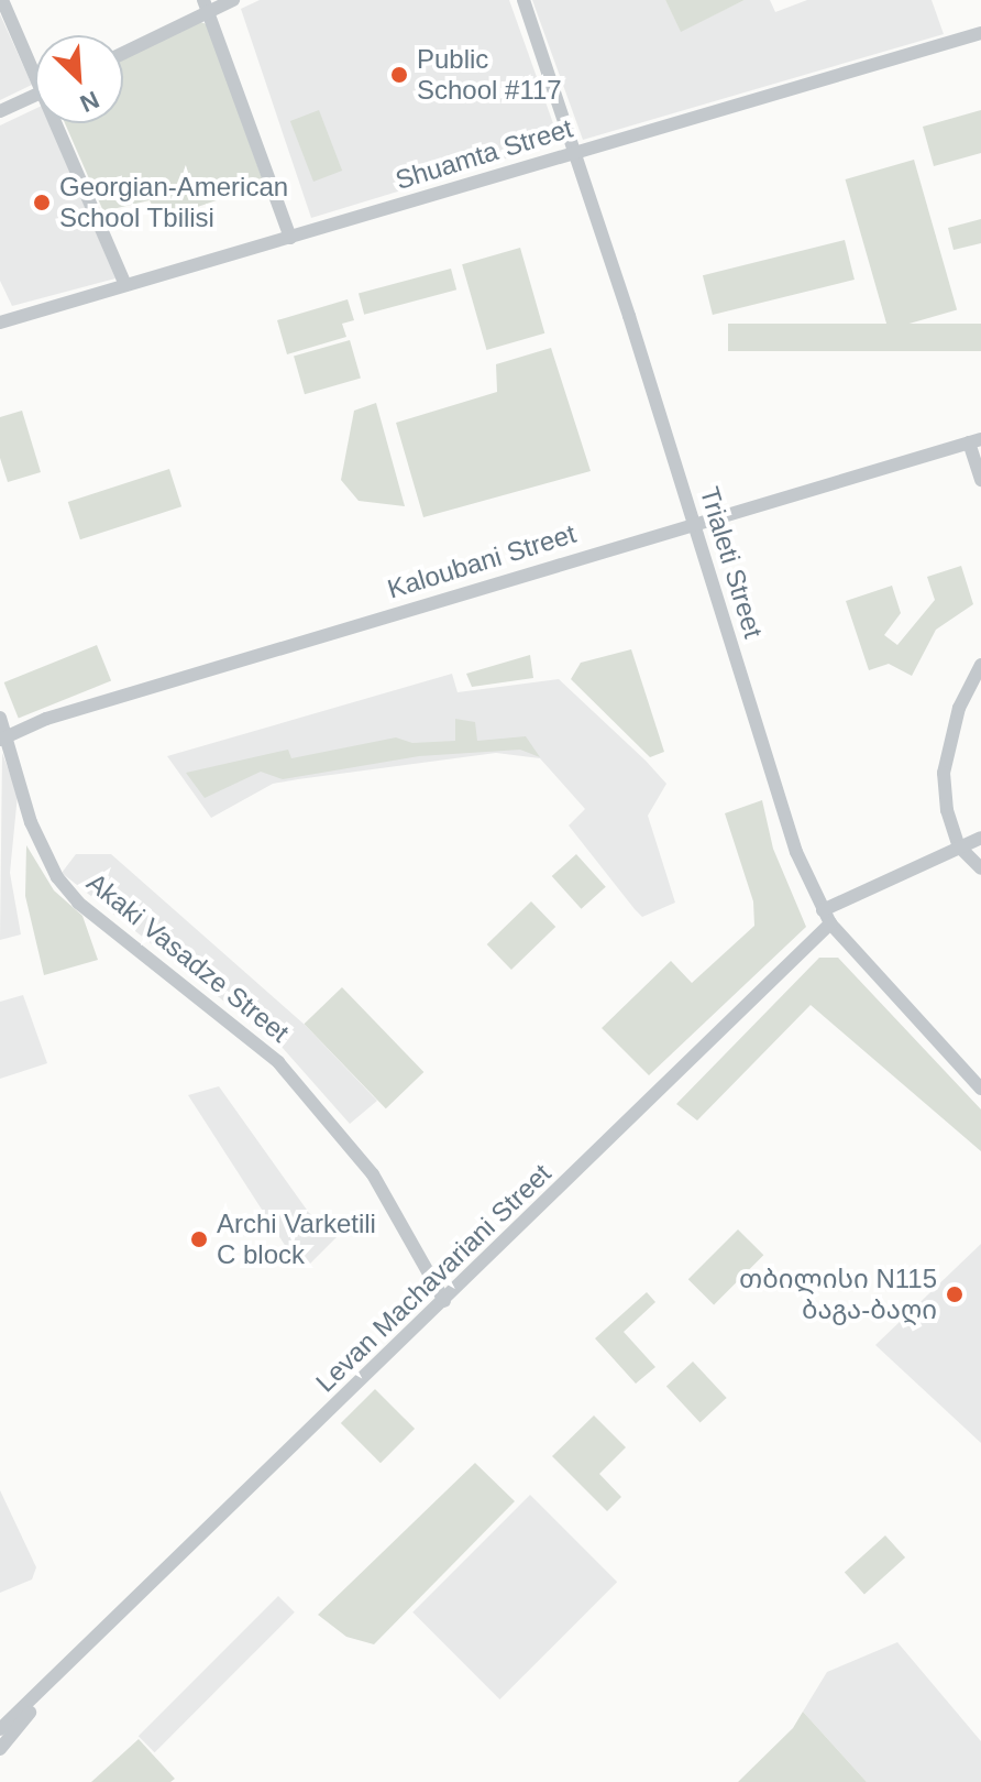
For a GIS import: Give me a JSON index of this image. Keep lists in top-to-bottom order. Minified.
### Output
{"streets":{"street":["Shuamta Street","Kaloubani Street","Trialeti Street","Akaki Vasadze Street","Levan Machavariani Street"]},"crossings":[["Shuamta Street","Trialeti Street"],["Kaloubani Street","Trialeti Street"],["Kaloubani Street","Akaki Vasadze Street"],["Trialeti Street","Levan Machavariani Street"],["Akaki Vasadze Street","Levan Machavariani Street"]],"places":["Public School #117","Georgian-American School Tbilisi","Archi Varketili C block","თბილისი N115 ბაგა-ბაღი"],"north":"bottom right"}
